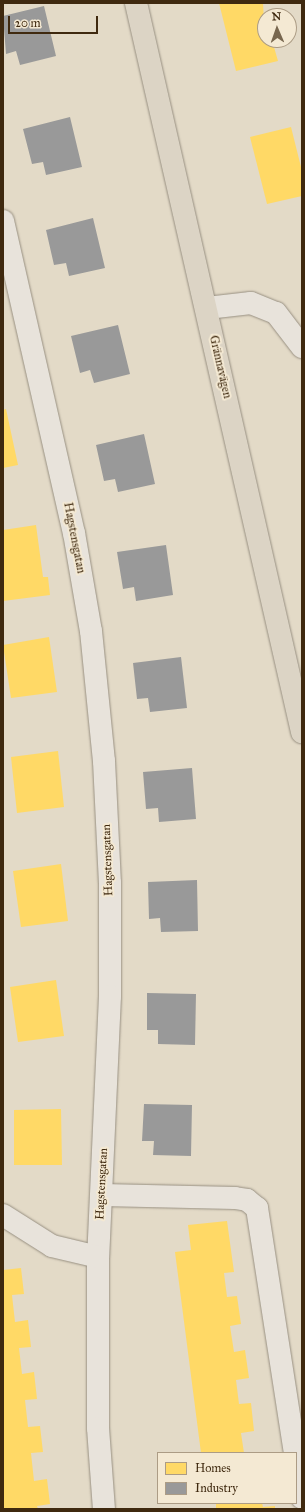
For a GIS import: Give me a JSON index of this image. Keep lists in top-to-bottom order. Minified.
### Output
{"streets":{"main road":["Grännavägen"],"street":["Hagstensgatan"]},"legend":["Homes","Industry"],"scale_bar":"20 m","north":"top"}
